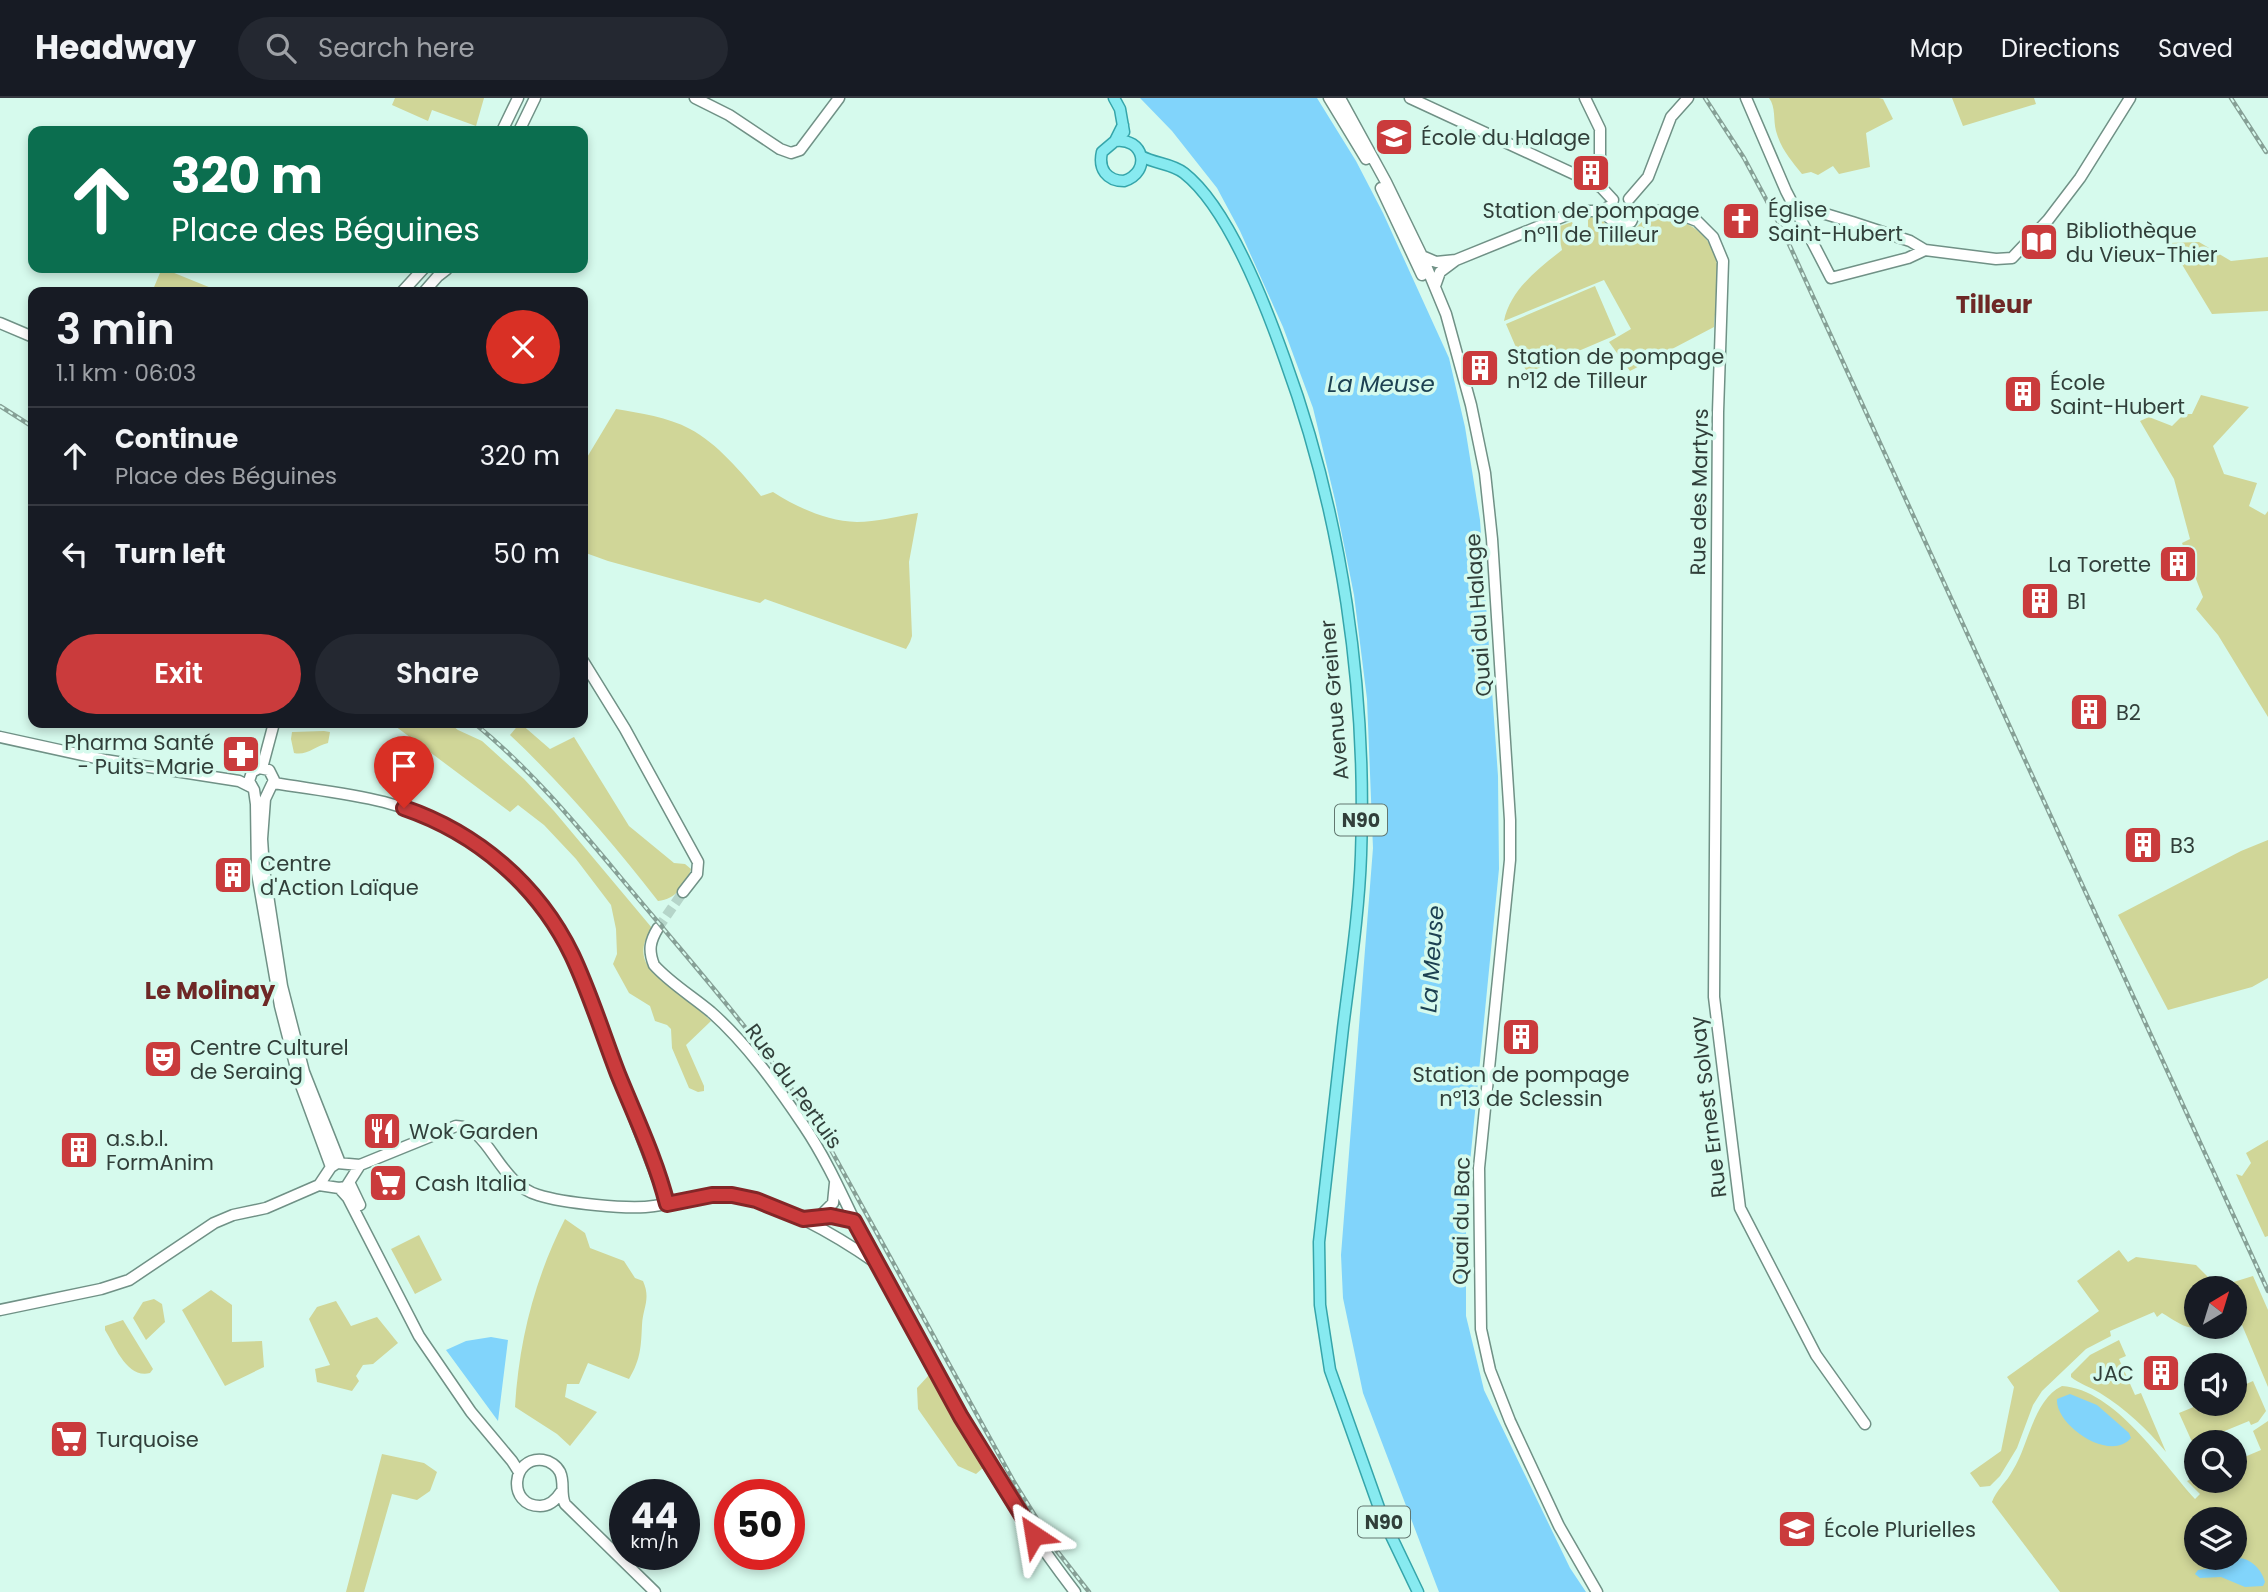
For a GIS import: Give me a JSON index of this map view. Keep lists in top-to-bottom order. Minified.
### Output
{"streets":{"main road":["Rue des Martyrs","Quai du Halage","Avenue Greiner","N90","Rue du Pertuis","Rue Ernest Solvay","Quai du Bac"]},"crossings":[["Rue des Martyrs","Rue Ernest Solvay"],["Quai du Halage","Quai du Bac"]],"districts":["Tilleur","Le Molinay"],"water":["La Meuse"],"places":{"school or university":["École du Halage","École Plurielles"],"building":["Station de pompage n°11 de Tilleur","Station de pompage n°12 de Tilleur","École Saint-Hubert","La Torette","B1","B2","B3","Centre d'Action Laïque","Station de pompage n°13 de Sclessin","a.s.b.l. FormAnim","JAC"],"church":["Église Saint-Hubert"],"library":["Bibliothèque du Vieux-Thier"],"pharmacy":["Pharma Santé - Puits-Marie"],"theatre":["Centre Culturel de Seraing"],"restaurant":["Wok Garden"],"supermarket":["Cash Italia","Turquoise"]},"north":"top right","page":{"header":"Headway","search":"Search here","nav":["Map","Directions","Saved"],"turn":["320 m","Place des Béguines"],"heading":["3 min","1.1 km · 06:03"],"list":[{"name":"Continue","note":"Place des Béguines","value":"320 m"},{"name":"Turn left","value":"50 m"}],"buttons":["Exit","Share"],"speed":"44 km/h","limit":"50"}}
